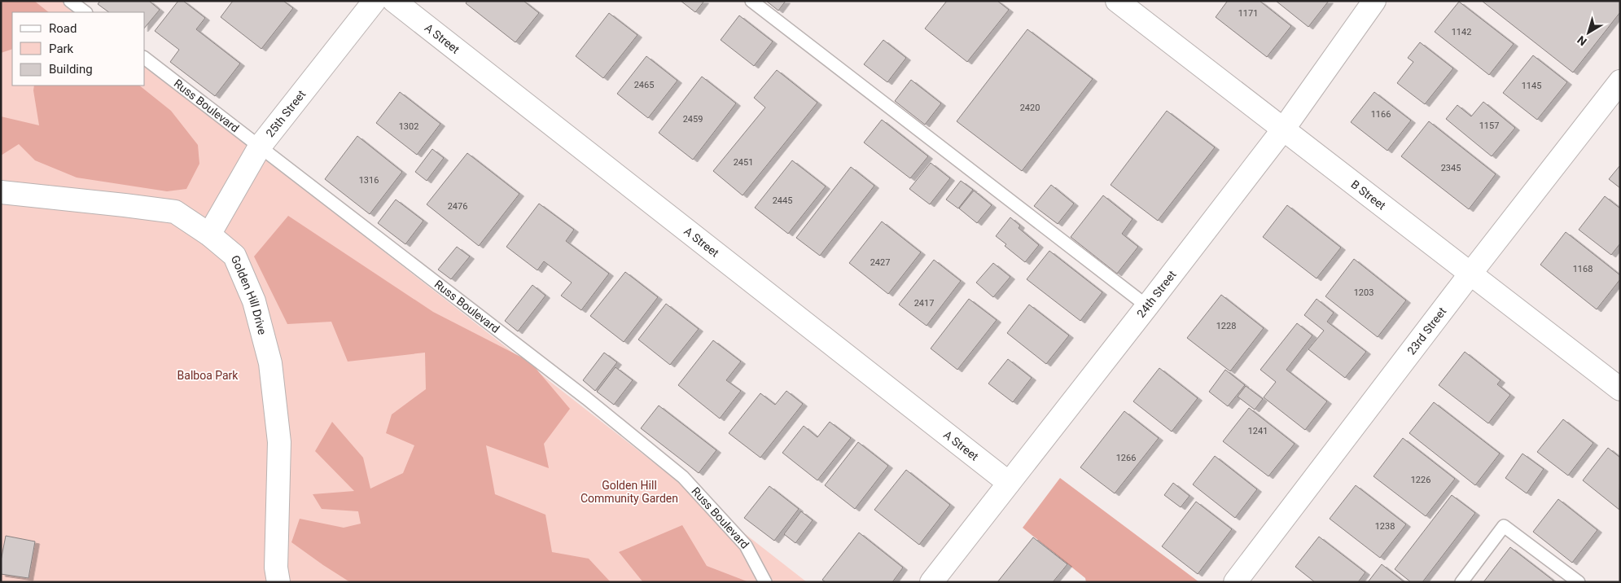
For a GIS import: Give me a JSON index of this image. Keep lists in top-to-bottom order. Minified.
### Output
{"streets":{"street":["A Street","25th Street","B Street","24th Street","Golden Hill Drive","23rd Street"],"lane":["Russ Boulevard"]},"crossings":[["A Street","24th Street"],["Russ Boulevard","25th Street"],["25th Street","Golden Hill Drive"],["B Street","24th Street"],["B Street","23rd Street"]],"parks":["Balboa Park","Golden Hill Community Garden"],"house_numbers":["1171","1142","2465","1145","2420","1166","2459","1157","1302","2451","2345","1316","2445","2476","2427","1168","1203","2417","1228","1241","1266","1226","1238"],"legend":["Road","Park","Building"],"north":"bottom left"}
